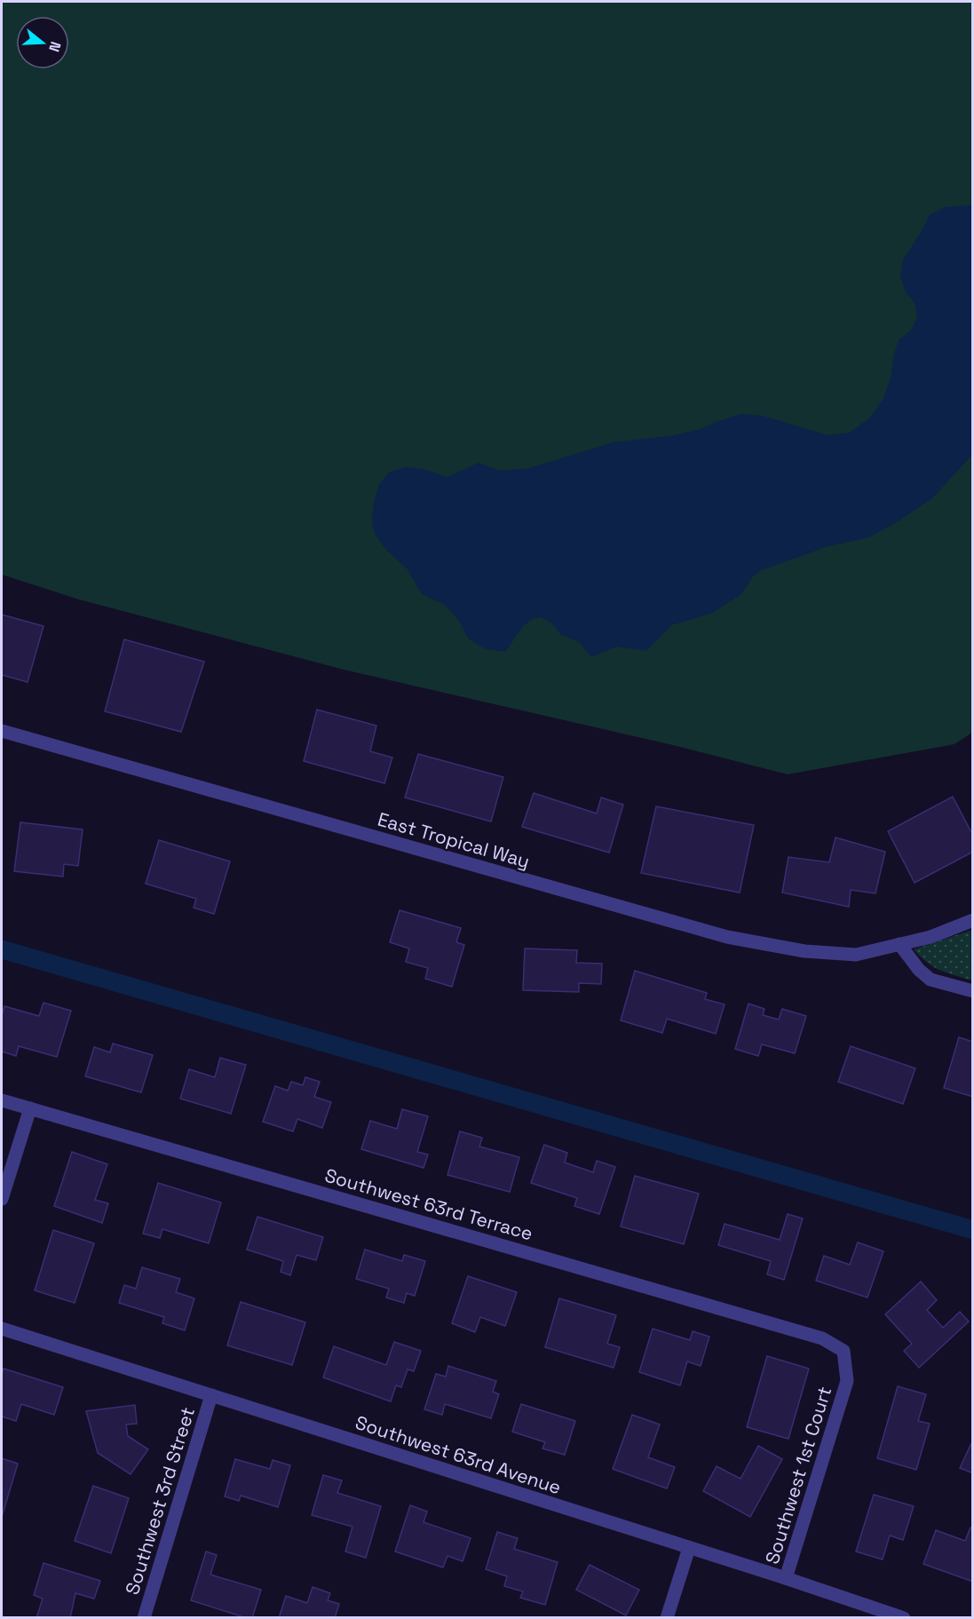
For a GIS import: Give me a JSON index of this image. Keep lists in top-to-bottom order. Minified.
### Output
{"streets":{"street":["East Tropical Way","Southwest 63rd Terrace","Southwest 63rd Avenue","Southwest 1st Court","Southwest 3rd Street"]},"crossings":[["Southwest 63rd Terrace","Southwest 1st Court"],["Southwest 63rd Avenue","Southwest 1st Court"],["Southwest 63rd Avenue","Southwest 3rd Street"]],"north":"right"}
